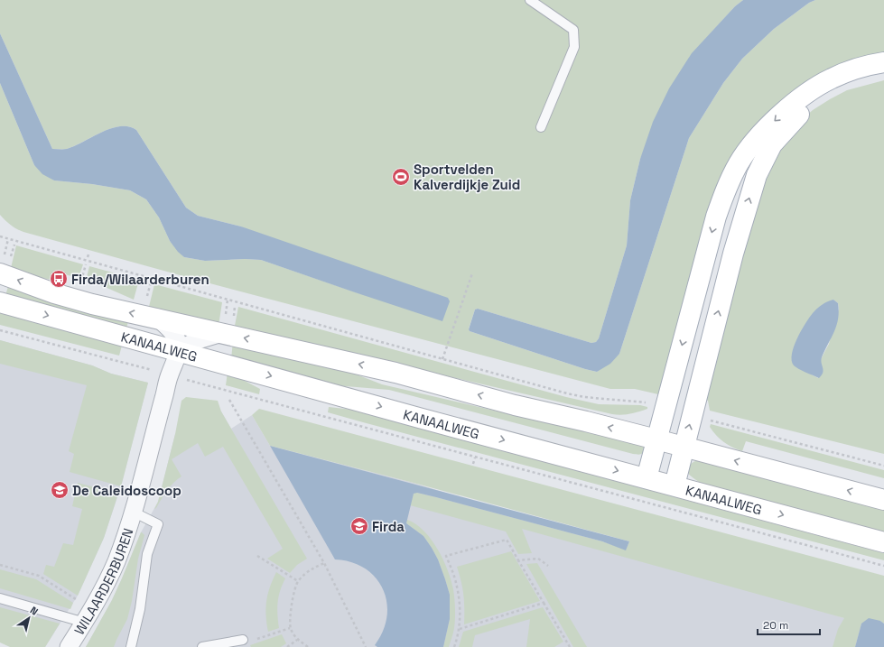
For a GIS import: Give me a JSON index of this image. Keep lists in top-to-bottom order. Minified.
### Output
{"streets":{"main road":["KANAALWEG"],"street":["WILAARDERBUREN"]},"crossings":[["KANAALWEG","WILAARDERBUREN"]],"places":{"sports":["Sportvelden Kalverdijkje Zuid"],"bus stop":["Firda/Wilaarderburen"],"school or university":["De Caleidoscoop","Firda"]},"scale_bar":"20 m","north":"top right"}
